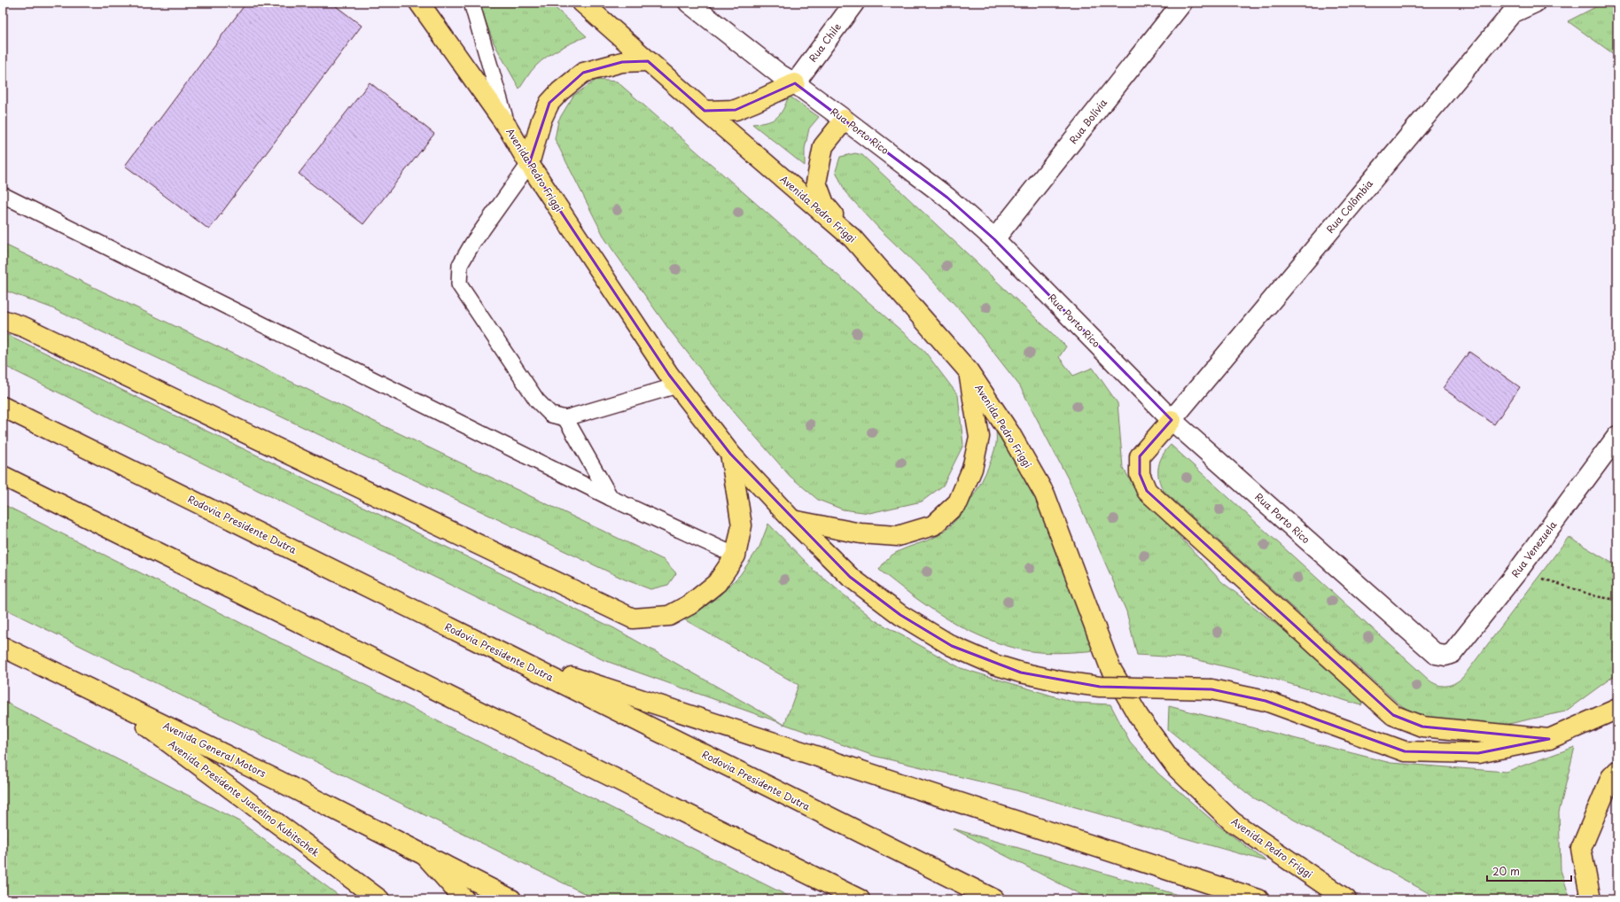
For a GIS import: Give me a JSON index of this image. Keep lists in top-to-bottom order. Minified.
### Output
{"streets":{"main road":["Avenida Pedro Friggi","Rodovia Presidente Dutra","Avenida General Motors","Avenida Presidente Juscelino Kubitschek"],"street":["Rua Chile","Rua Bolívia","Rua Porto Rico","Rua Colômbia","Rua Venezuela"]},"crossings":[["Rua Chile","Rua Porto Rico"],["Rua Bolívia","Rua Porto Rico"],["Rua Porto Rico","Rua Colômbia"],["Rua Porto Rico","Rua Venezuela"],["Avenida General Motors","Avenida Presidente Juscelino Kubitschek"]],"scale_bar":"20 m"}
